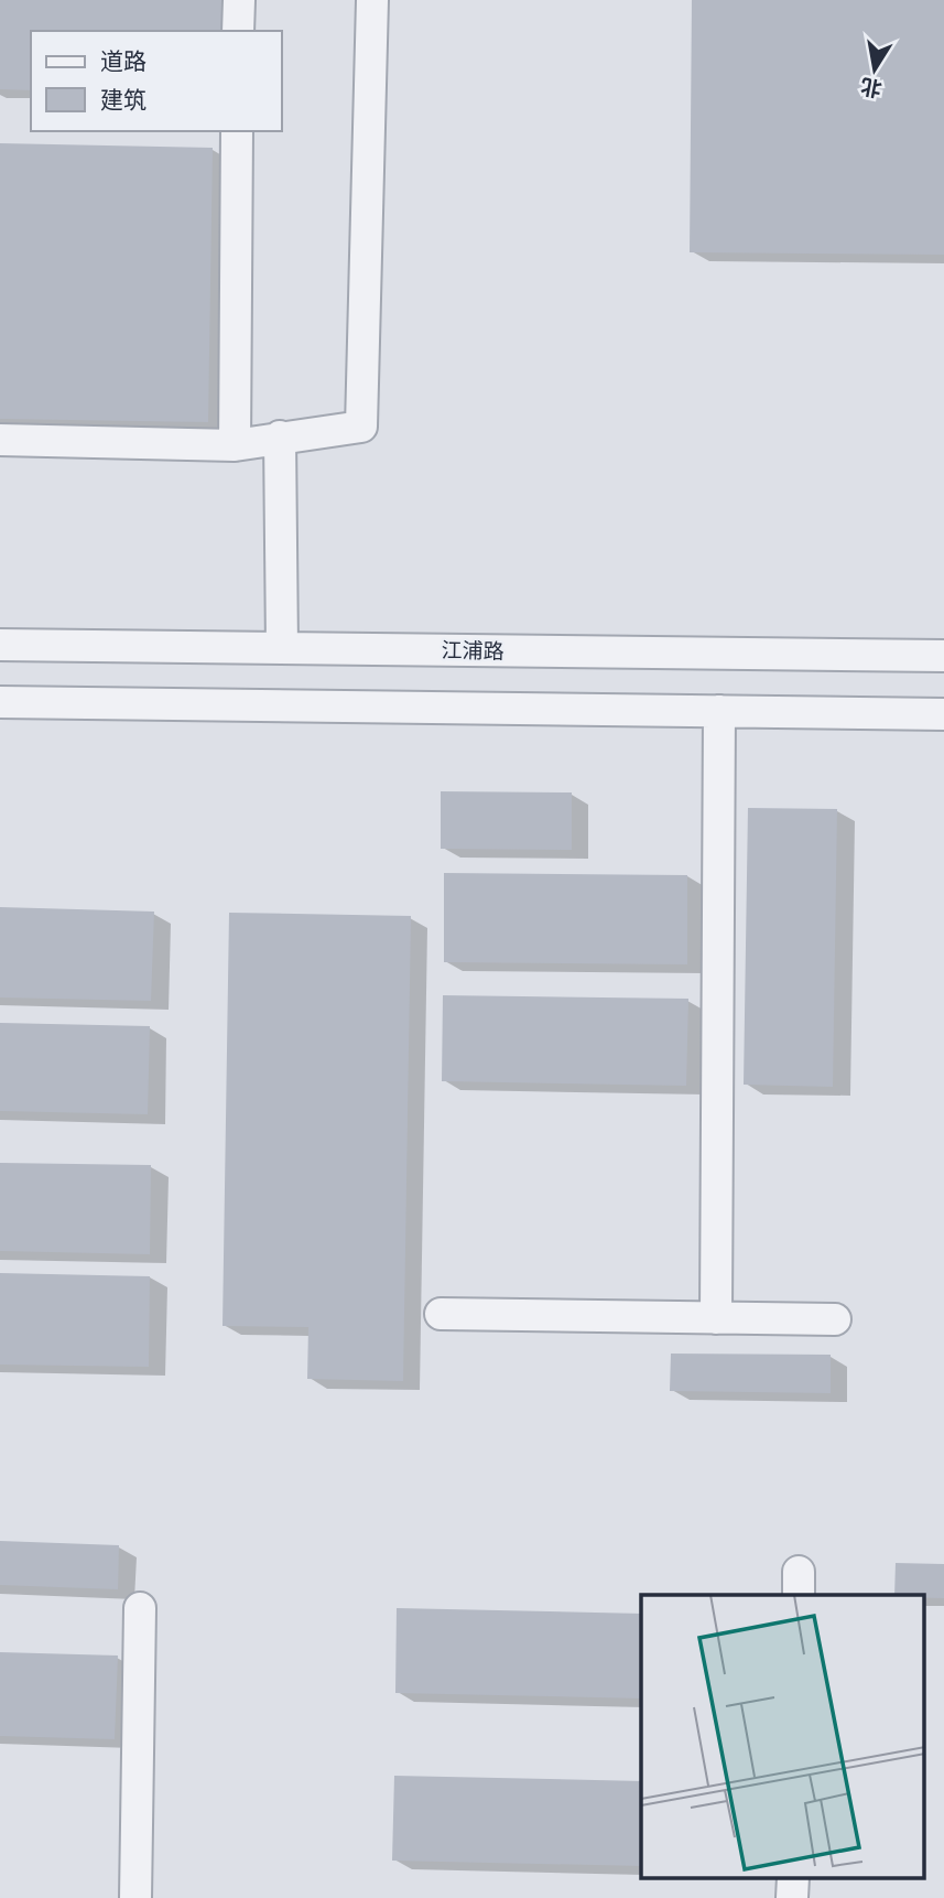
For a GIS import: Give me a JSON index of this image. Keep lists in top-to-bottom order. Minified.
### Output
{"streets":{"street":["江浦路"]},"legend":["道路","建筑"],"north":"bottom"}
